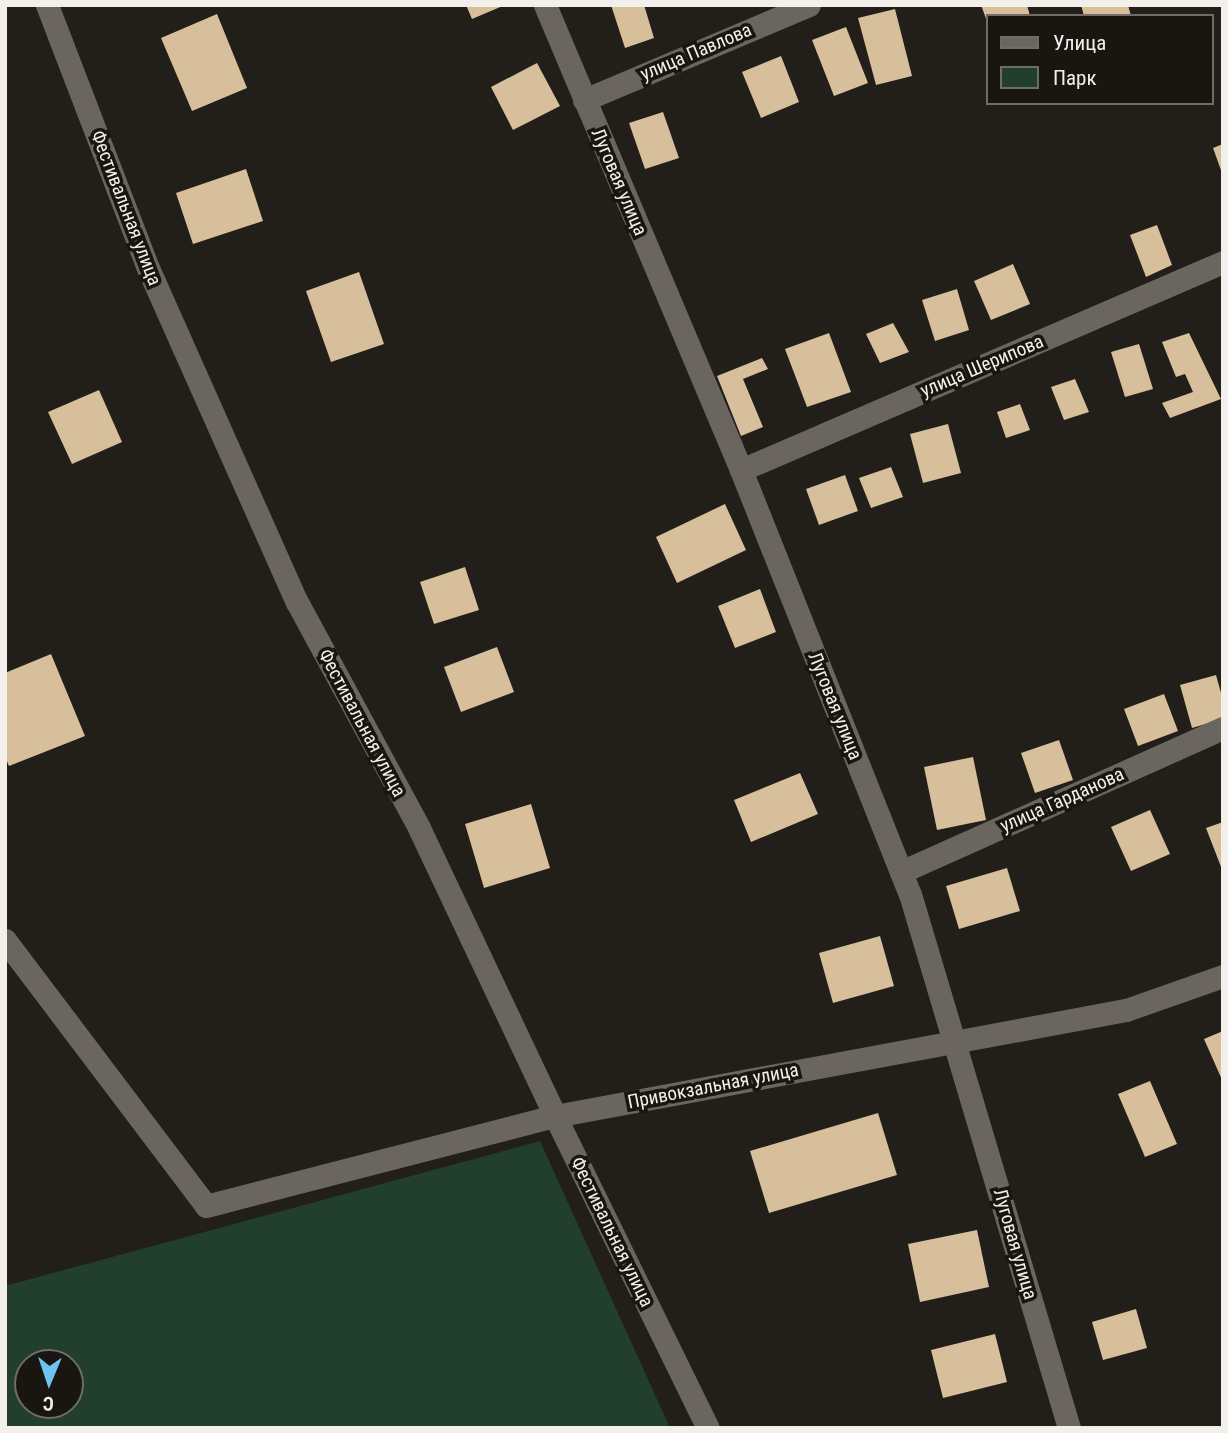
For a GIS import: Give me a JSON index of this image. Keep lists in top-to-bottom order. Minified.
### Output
{"streets":{"street":["улица Павлова","Луговая улица","Фестивальная улица","улица Шерипова","улица Гарданова","Привокзальная улица"]},"crossings":[["улица Павлова","Луговая улица"],["Луговая улица","улица Шерипова"],["Луговая улица","улица Гарданова"],["Луговая улица","Привокзальная улица"],["Фестивальная улица","Привокзальная улица"]],"legend":["Улица","Парк"],"north":"bottom"}
